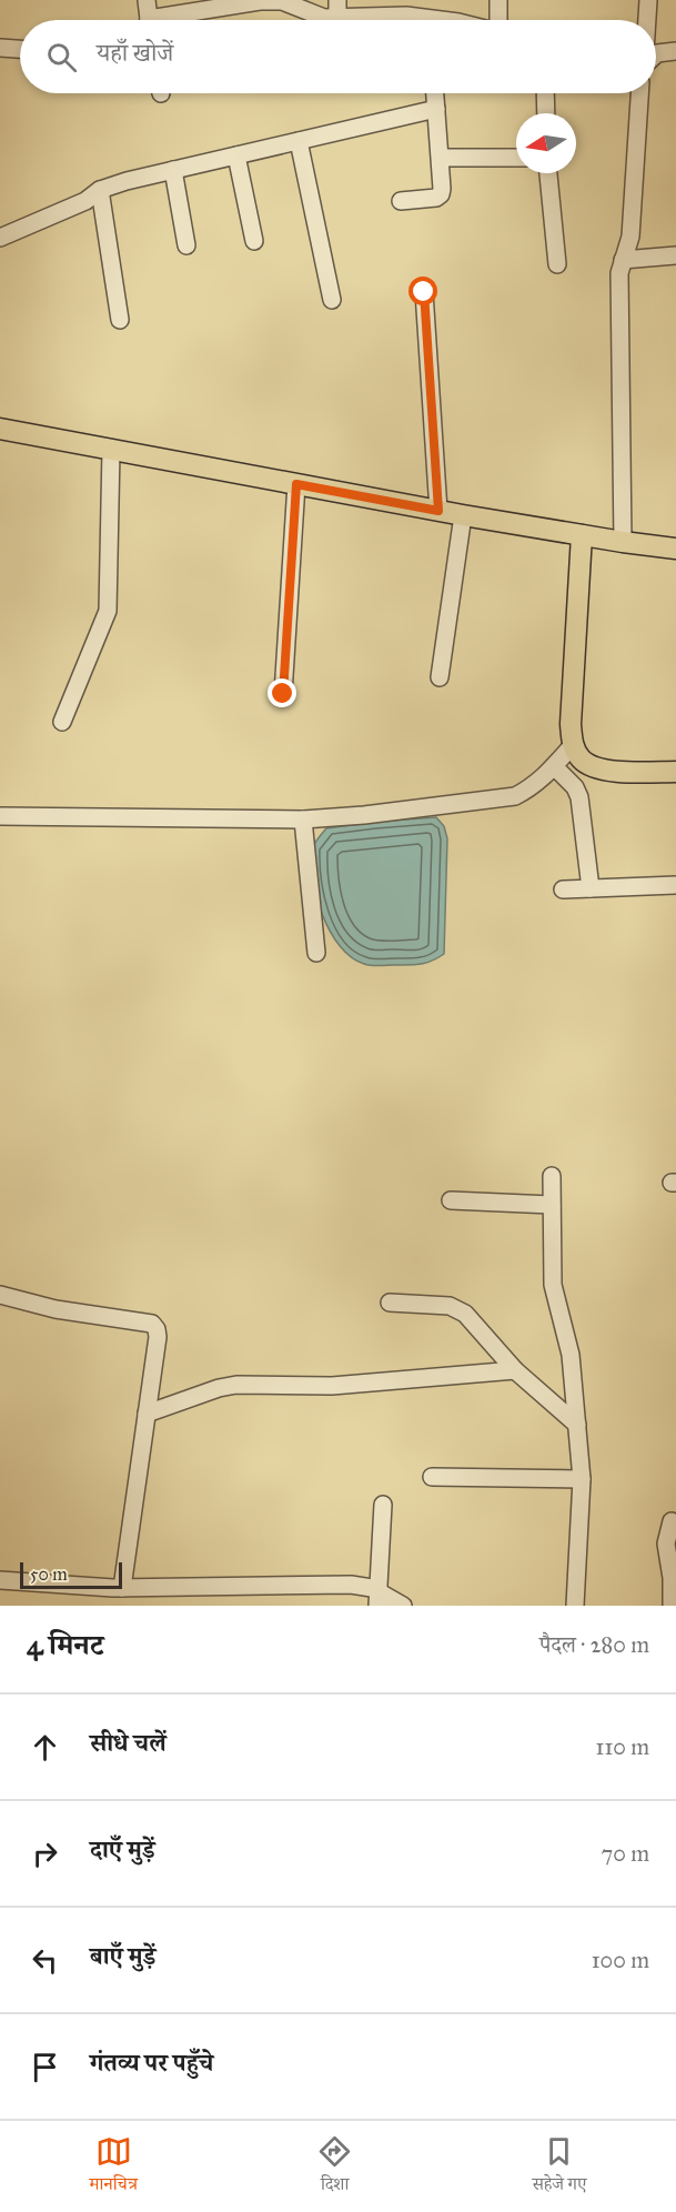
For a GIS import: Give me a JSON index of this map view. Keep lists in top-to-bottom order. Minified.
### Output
{"scale_bar":"50 m","north":"left","page":{"search":"यहाँ खोजें","scale":"50 m","heading":["4 मिनट","पैदल · 280 m"],"list":[["सीधे चलें","110 m"],["दाएँ मुड़ें","70 m"],["बाएँ मुड़ें","100 m"],"गंतव्य पर पहुँचे"],"nav":["मानचित्र","दिशा","सहेजे गए"]}}
